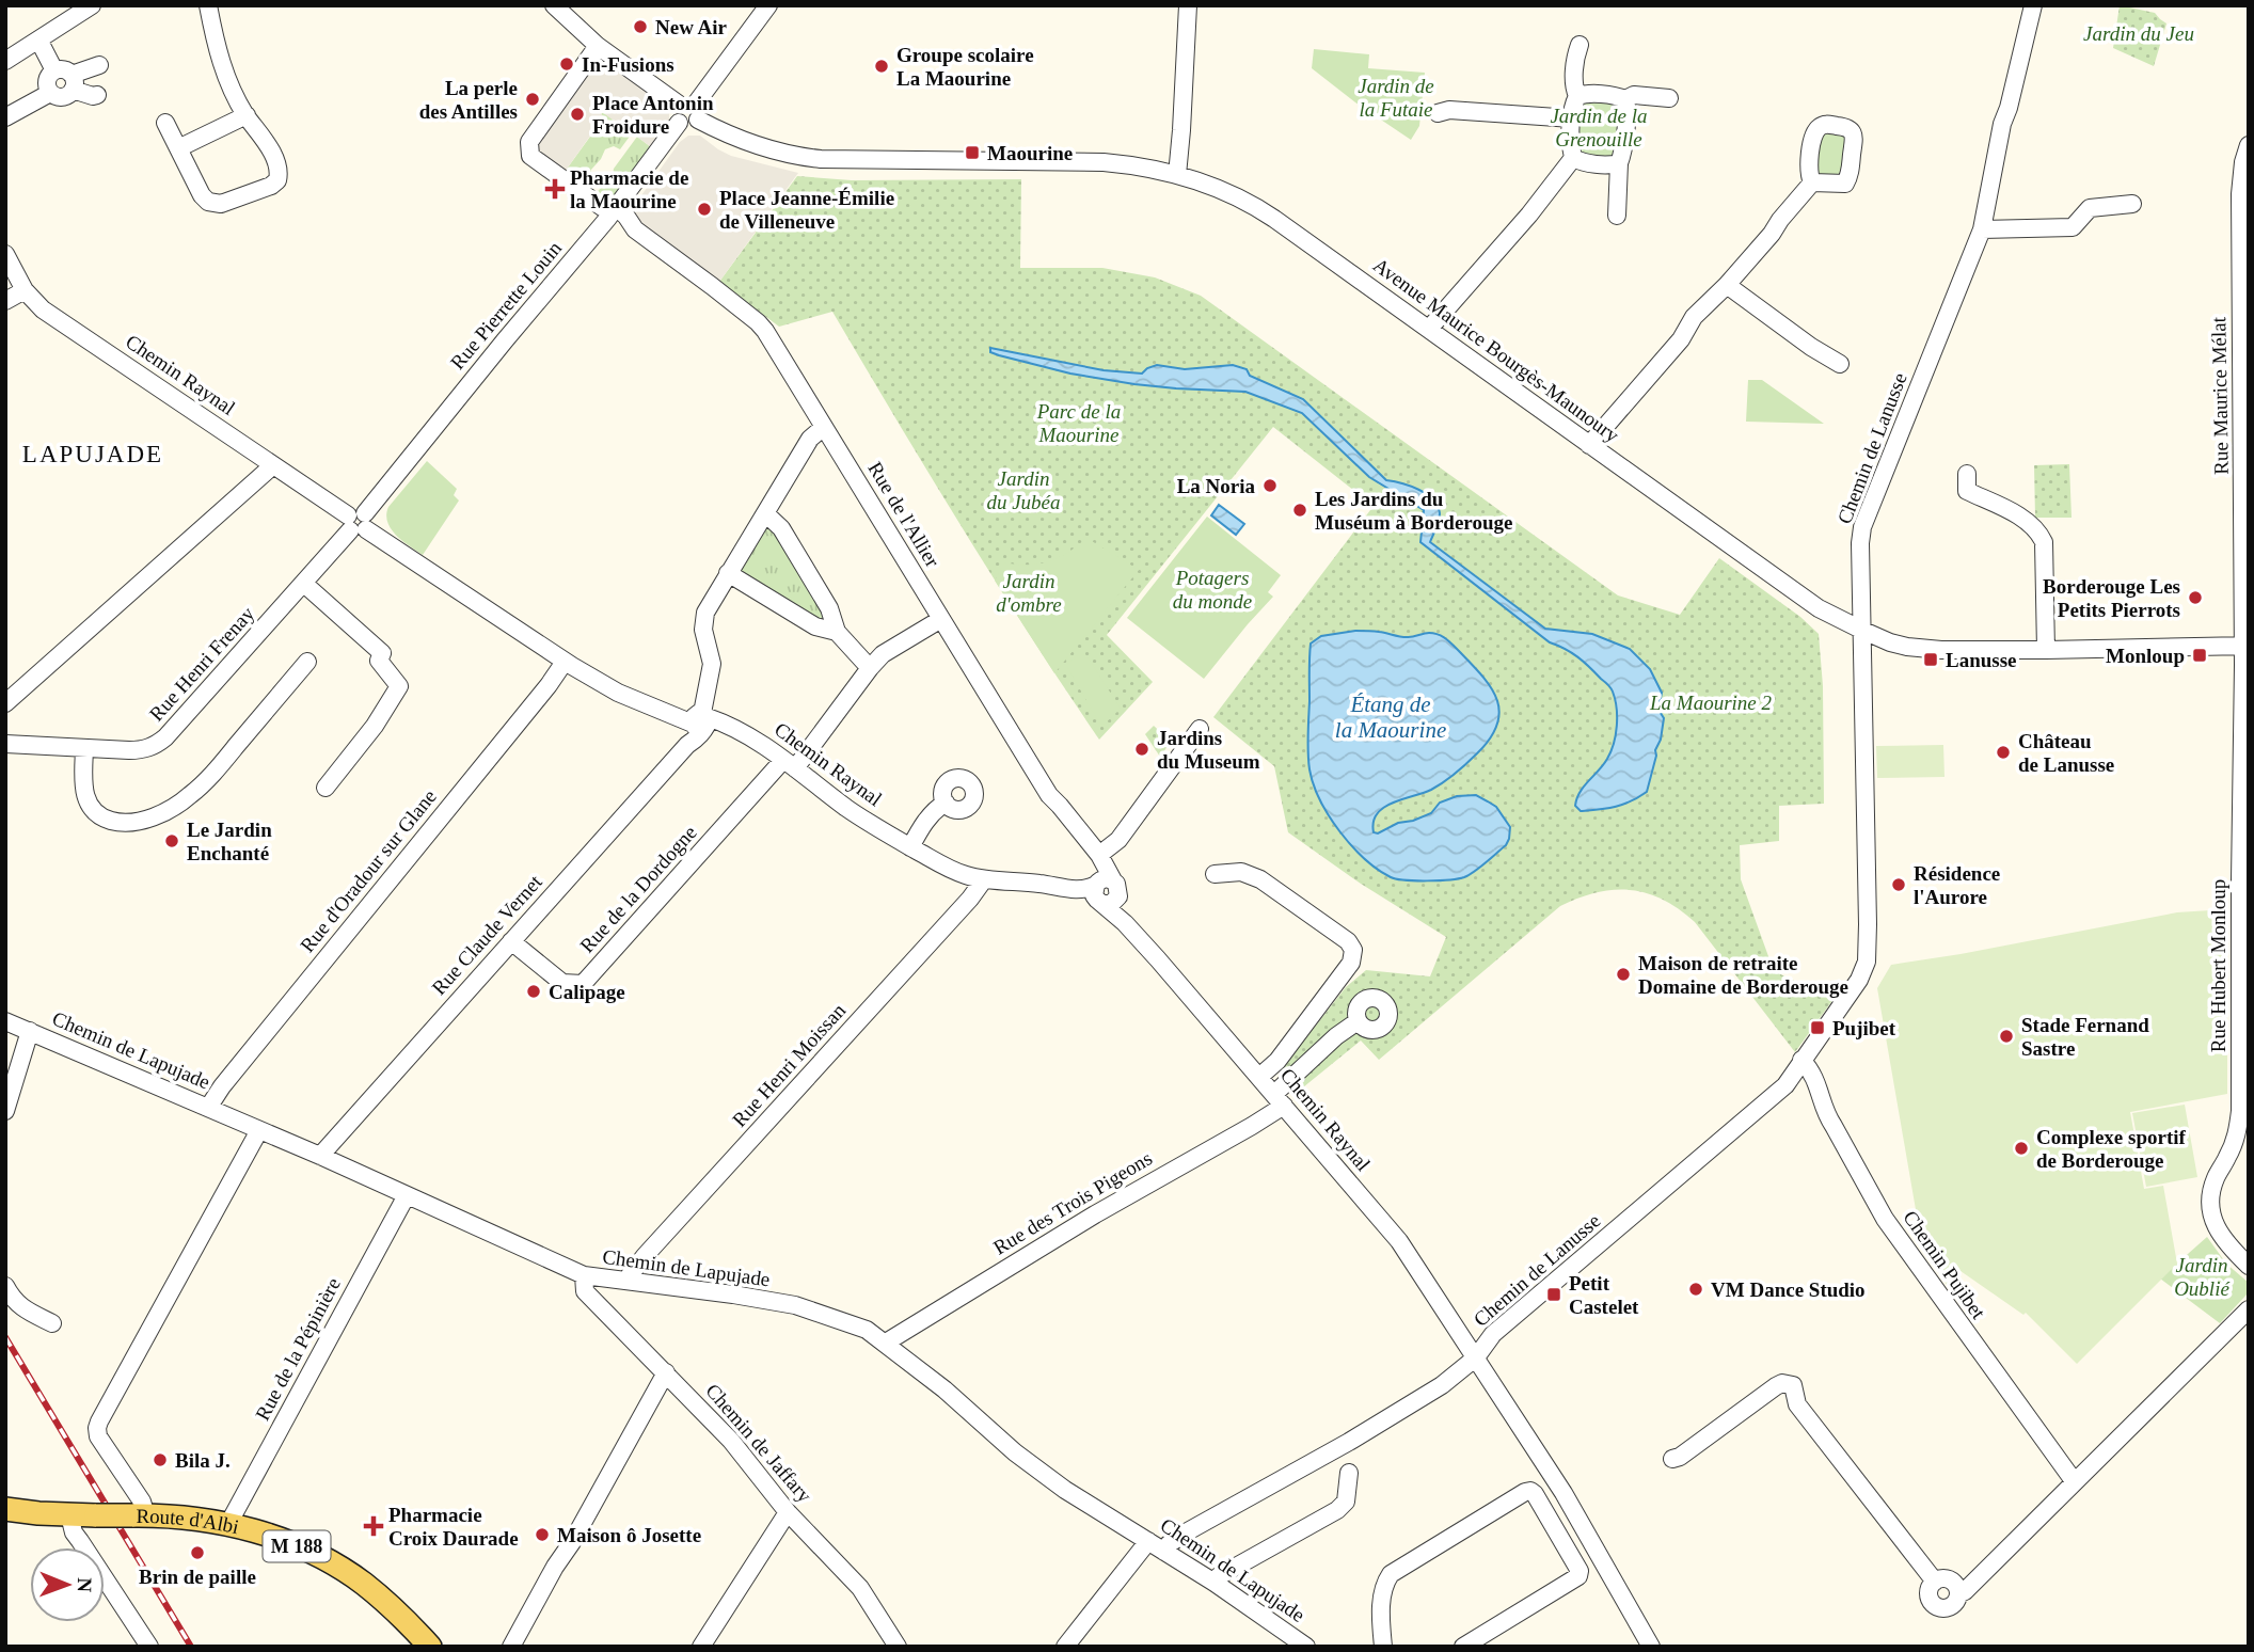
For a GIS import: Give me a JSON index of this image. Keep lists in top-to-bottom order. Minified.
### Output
{"streets":{"main road":["Route d'Albi","M 188"],"street":["Rue Pierrette Louin","Avenue Maurice Bourgès-Maunoury","Chemin Raynal","Rue Maurice Mélat","Chemin de Lanusse","Rue de l'Allier","Rue Henri Frenay","Rue d'Oradour sur Glane","Rue de la Dordogne","Rue Claude Vernet","Rue Hubert Monloup","Chemin de Lapujade","Rue Henri Moissan","Rue des Trois Pigeons","Chemin Pujibet","Rue de la Pépinière","Chemin de Jaffary"]},"crossings":[["Rue Pierrette Louin","Avenue Maurice Bourgès-Maunoury"],["Rue Pierrette Louin","Chemin Raynal"],["Rue Pierrette Louin","Rue de l'Allier"],["Rue Pierrette Louin","Rue Henri Frenay"],["Avenue Maurice Bourgès-Maunoury","Rue Maurice Mélat"],["Avenue Maurice Bourgès-Maunoury","Chemin de Lanusse"],["Avenue Maurice Bourgès-Maunoury","Rue Hubert Monloup"],["Chemin Raynal","Chemin de Lanusse"],["Chemin Raynal","Rue de l'Allier"],["Chemin Raynal","Rue Henri Frenay"],["Chemin Raynal","Rue d'Oradour sur Glane"],["Chemin Raynal","Rue de la Dordogne"],["Chemin Raynal","Rue Claude Vernet"],["Chemin Raynal","Rue Henri Moissan"],["Chemin Raynal","Rue des Trois Pigeons"],["Rue Maurice Mélat","Rue Hubert Monloup"],["Chemin de Lanusse","Chemin Pujibet"],["Rue de l'Allier","Rue Claude Vernet"],["Rue d'Oradour sur Glane","Chemin de Lapujade"],["Rue de la Dordogne","Rue Claude Vernet"],["Rue Claude Vernet","Chemin de Lapujade"],["Chemin de Lapujade","Rue Henri Moissan"],["Chemin de Lapujade","Rue des Trois Pigeons"],["Chemin de Lapujade","Rue de la Pépinière"],["Chemin de Lapujade","Chemin de Jaffary"],["Rue de la Pépinière","Route d'Albi"],["Route d'Albi","M 188"]],"districts":["LAPUJADE"],"water":["Étang de la Maourine"],"parks":["Jardin du Jeu","Jardin de la Futaie","Jardin de la Grenouille","Parc de la Maourine","Jardin du Jubéa","Potagers du monde","Jardin d'ombre","La Maourine 2","Jardin Oublié"],"places":{"other":["New Air","In-Fusions","Groupe scolaire La Maourine","La perle des Antilles","Place Antonin Froidure","Place Jeanne-Émilie de Villeneuve","La Noria","Les Jardins du Muséum à Borderouge","Borderouge Les Petits Pierrots","Jardins du Museum","Château de Lanusse","Le Jardin Enchanté","Résidence l'Aurore","Maison de retraite Domaine de Borderouge","Calipage","Stade Fernand Sastre","Complexe sportif de Borderouge","VM Dance Studio","Bila J.","Maison ô Josette","Brin de paille"],"transit":["Maourine","Monloup","Lanusse","Pujibet","Petit Castelet"],"health":["Pharmacie de la Maourine","Pharmacie Croix Daurade"]},"north":"right"}
